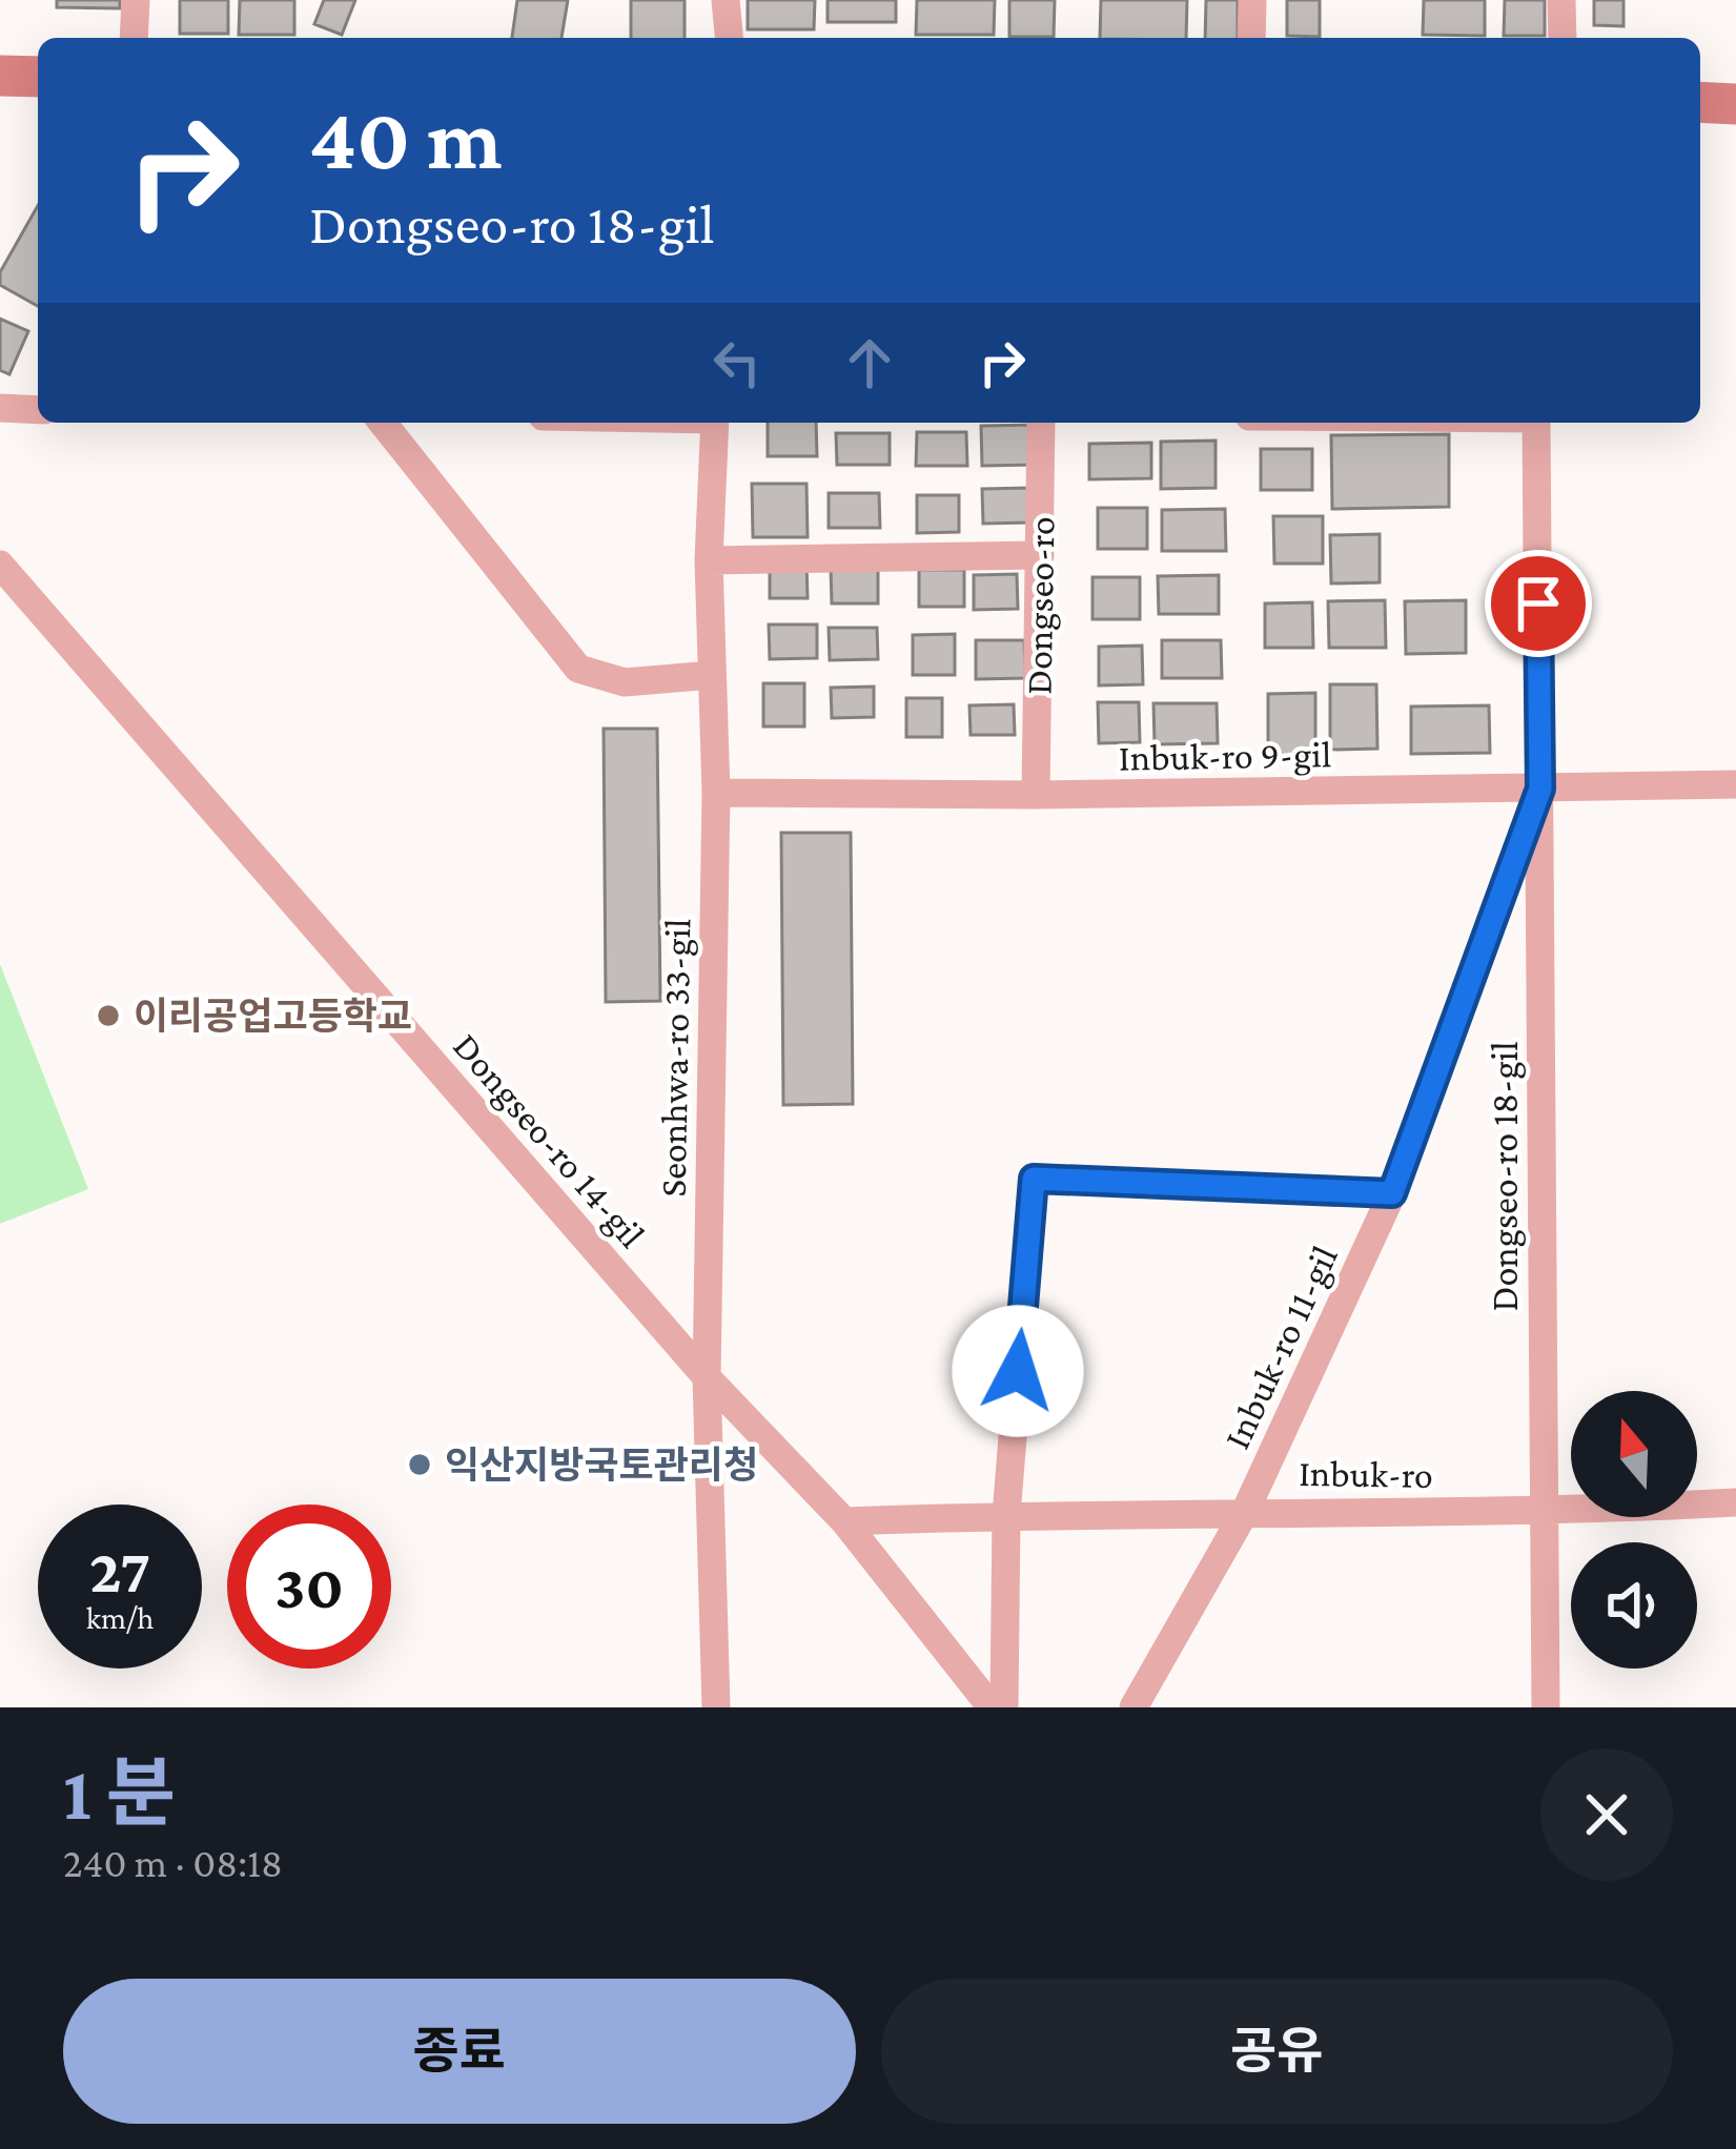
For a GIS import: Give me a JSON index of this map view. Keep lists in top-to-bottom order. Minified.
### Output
{"streets":{"street":["Dongseo-ro","Inbuk-ro 9-gil","Seonhwa-ro 33-gil","Dongseo-ro 14-gil","Dongseo-ro 18-gil","Inbuk-ro 11-gil","Inbuk-ro"]},"crossings":[["Dongseo-ro","Inbuk-ro 9-gil"],["Inbuk-ro 9-gil","Seonhwa-ro 33-gil"],["Inbuk-ro 9-gil","Dongseo-ro 18-gil"],["Inbuk-ro 9-gil","Inbuk-ro 11-gil"],["Seonhwa-ro 33-gil","Dongseo-ro 14-gil"],["Dongseo-ro 14-gil","Inbuk-ro"],["Dongseo-ro 18-gil","Inbuk-ro 11-gil"],["Dongseo-ro 18-gil","Inbuk-ro"],["Inbuk-ro 11-gil","Inbuk-ro"]],"places":["이리공업고등학교","익산지방국토관리청"],"north":"top","page":{"turn":["40 m","Dongseo-ro 18-gil"],"speed":"27 km/h","limit":"30","heading":["1 분","240 m · 08:18"],"buttons":["종료","공유"]}}
